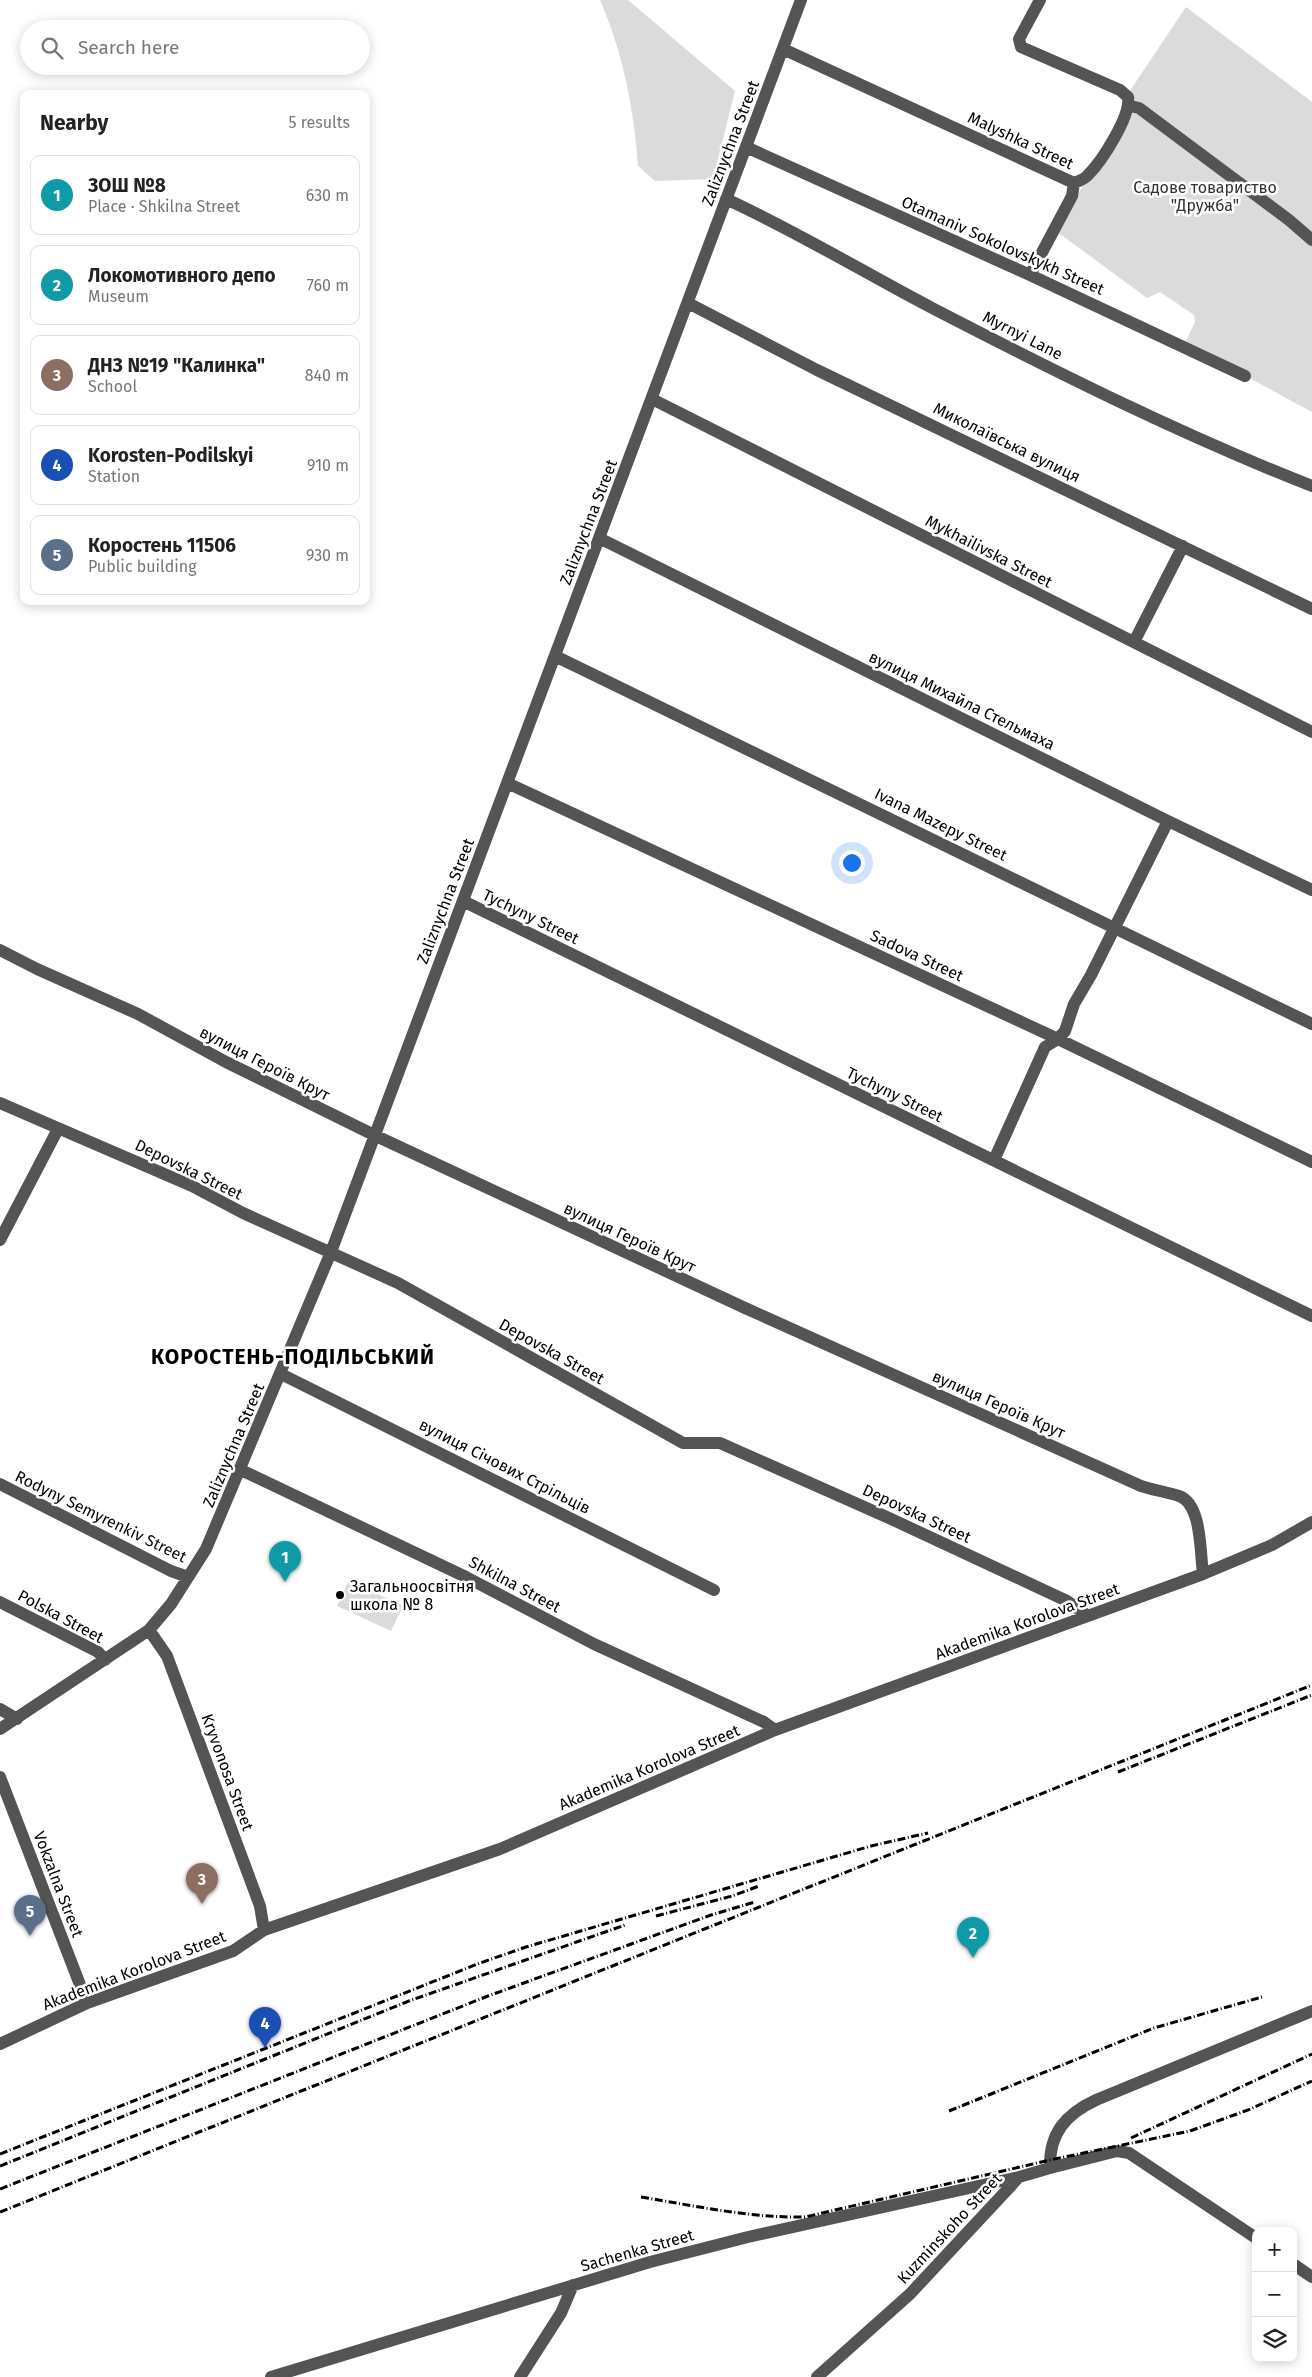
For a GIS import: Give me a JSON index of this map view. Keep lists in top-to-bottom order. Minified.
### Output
{"streets":{"street":["Malyshka Street","Zaliznychna Street","Otamaniv Sokolovskykh Street","Myrnyi Lane","Миколаївська вулиця","Mykhailivska Street","вулиця Михайла Стельмаха","Ivana Mazepy Street","Tychyny Street","Sadova Street","вулиця Героїв Крут","Depovska Street","вулиця Січових Стрільців","Rodyny Semyrenkiv Street","Shkilna Street","Polska Street","Akademika Korolova Street","Kryvonosa Street","Vokzalna Street","Kuzminskoho Street","Sachenka Street"]},"crossings":[["Malyshka Street","Zaliznychna Street"],["Zaliznychna Street","Otamaniv Sokolovskykh Street"],["Zaliznychna Street","Myrnyi Lane"],["Zaliznychna Street","Миколаївська вулиця"],["Zaliznychna Street","Mykhailivska Street"],["Zaliznychna Street","вулиця Михайла Стельмаха"],["Zaliznychna Street","Ivana Mazepy Street"],["Zaliznychna Street","Tychyny Street"],["Zaliznychna Street","Sadova Street"],["Zaliznychna Street","вулиця Героїв Крут"],["Zaliznychna Street","Depovska Street"],["Zaliznychna Street","вулиця Січових Стрільців"],["Zaliznychna Street","Rodyny Semyrenkiv Street"],["Zaliznychna Street","Shkilna Street"],["Zaliznychna Street","Polska Street"],["Zaliznychna Street","Kryvonosa Street"],["вулиця Героїв Крут","Akademika Korolova Street"],["Depovska Street","Akademika Korolova Street"],["Shkilna Street","Akademika Korolova Street"],["Akademika Korolova Street","Kryvonosa Street"],["Akademika Korolova Street","Vokzalna Street"],["Kuzminskoho Street","Sachenka Street"]],"districts":["КОРОСТЕНЬ-ПОДІЛЬСЬКИЙ"],"parks":["Садове товариство \"Дружба\""],"places":["Загальноосвітня школа № 8"],"page":{"search":"Search here","heading":["Nearby","5 results"],"list":[{"mark":"1","name":"ЗОШ №8","note":"Place · Shkilna Street","value":"630 m"},{"mark":"2","name":"Локомотивного депо","note":"Museum","value":"760 m"},{"mark":"3","name":"ДНЗ №19 \"Калинка\"","note":"School","value":"840 m"},{"mark":"4","name":"Korosten-Podilskyi","note":"Station","value":"910 m"},{"mark":"5","name":"Коростень 11506","note":"Public building","value":"930 m"}],"pins":["1","3","5","2","4"],"map_buttons":["+","−"]}}
